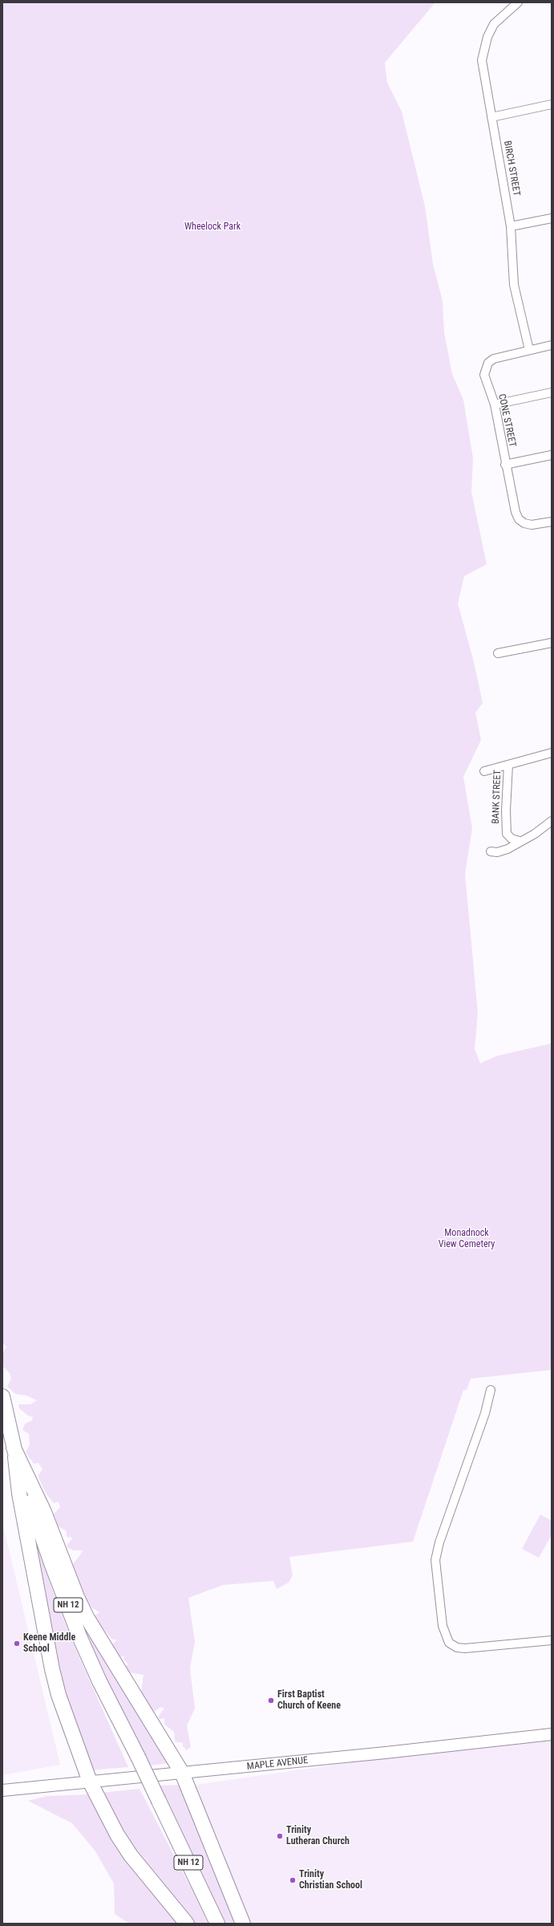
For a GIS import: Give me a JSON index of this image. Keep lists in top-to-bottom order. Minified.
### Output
{"streets":{"highway":["NH 12"],"street":["BIRCH STREET","CONE STREET","BANK STREET","MAPLE AVENUE"]},"crossings":[["BIRCH STREET","CONE STREET"]],"parks":["Wheelock Park","Monadnock View Cemetery"],"places":["Keene Middle School","First Baptist Church of Keene","Trinity Lutheran Church","Trinity Christian School"]}
